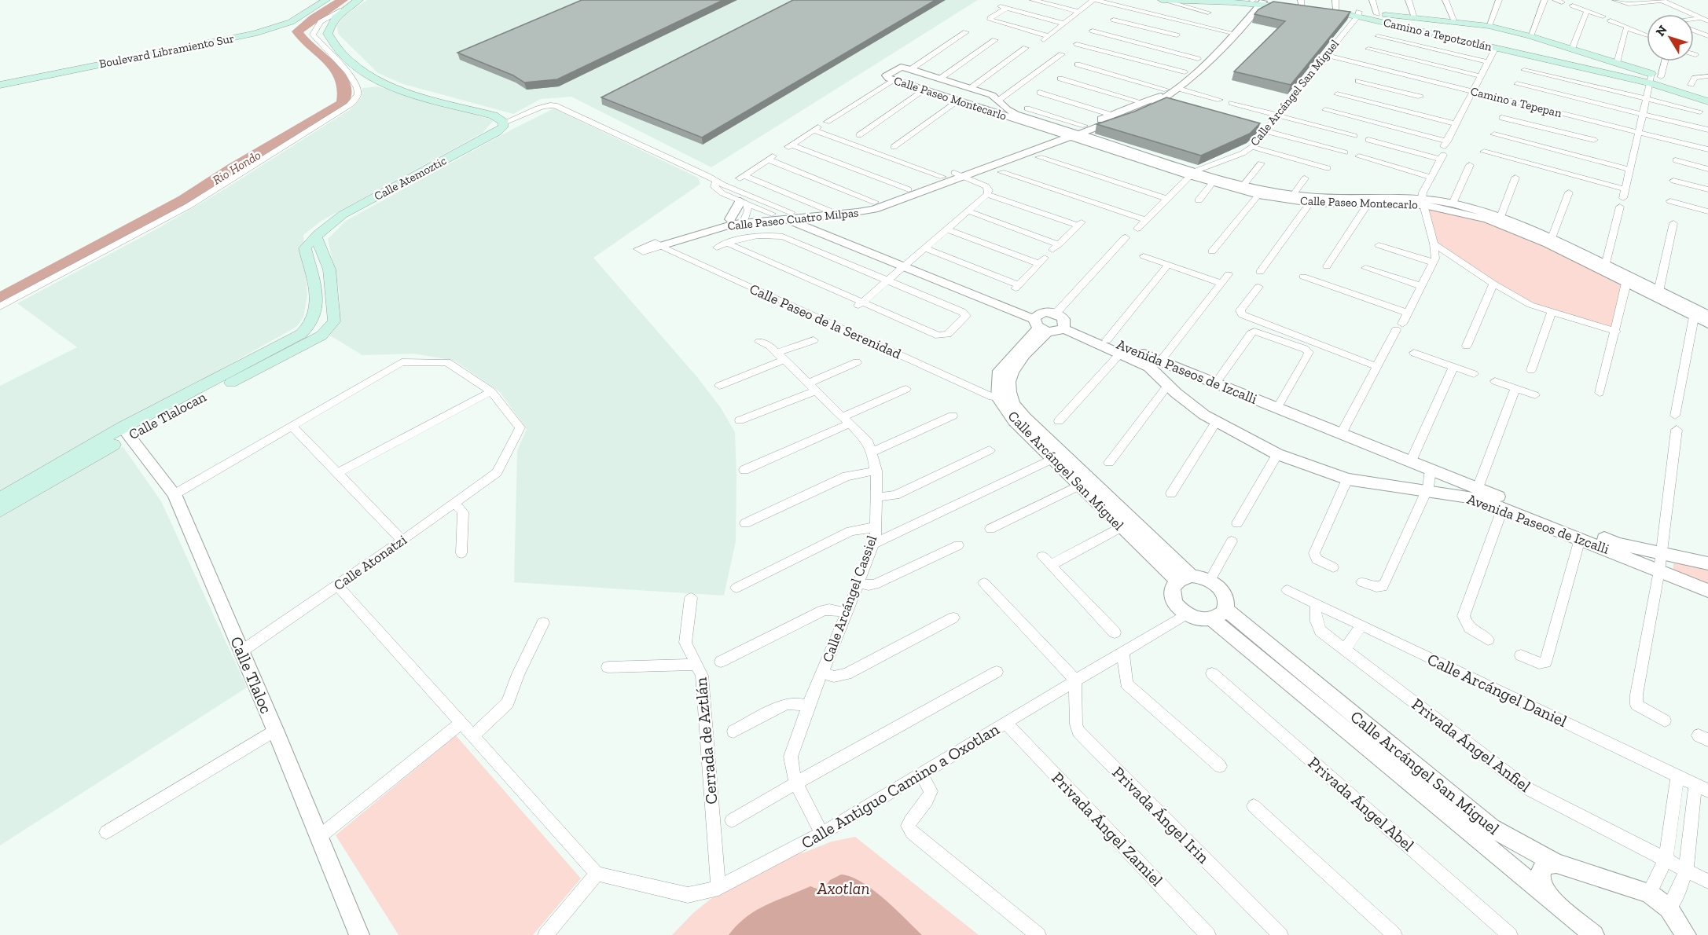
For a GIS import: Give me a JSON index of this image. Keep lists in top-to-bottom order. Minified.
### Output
{"streets":{"main road":["Camino a Tepotzotlán","Boulevard Libramiento Sur","Calle Atemoztic","Calle Tlalocan"],"street":["Calle Arcángel San Miguel","Calle Paseo Montecarlo","Camino a Tepepan","Calle Paseo Cuatro Milpas","Calle Paseo de la Serenidad","Avenida Paseos de Izcalli","Calle Atonatzi","Calle Arcángel Cassiel","Calle Tlaloc","Calle Arcángel Daniel","Cerrada de Aztlán","Privada Ángel Anfiel","Calle Antiguo Camino a Oxotlan","Privada Ángel Abel","Privada Ángel Irin","Privada Ángel Zamiel"]},"crossings":[["Camino a Tepotzotlán","Calle Arcángel San Miguel"],["Camino a Tepotzotlán","Calle Paseo Cuatro Milpas"],["Calle Arcángel San Miguel","Calle Paseo Montecarlo"],["Calle Arcángel San Miguel","Camino a Tepepan"],["Calle Arcángel San Miguel","Calle Paseo de la Serenidad"],["Calle Arcángel San Miguel","Calle Antiguo Camino a Oxotlan"],["Calle Paseo Montecarlo","Calle Paseo Cuatro Milpas"],["Calle Atemoztic","Calle Tlalocan"],["Calle Paseo Cuatro Milpas","Calle Paseo de la Serenidad"],["Calle Tlalocan","Calle Tlaloc"],["Calle Atonatzi","Calle Tlaloc"],["Calle Arcángel Cassiel","Calle Antiguo Camino a Oxotlan"],["Calle Arcángel Daniel","Privada Ángel Anfiel"],["Cerrada de Aztlán","Calle Antiguo Camino a Oxotlan"],["Calle Antiguo Camino a Oxotlan","Privada Ángel Irin"],["Calle Antiguo Camino a Oxotlan","Privada Ángel Zamiel"]],"water":["Rio Hondo"],"parks":["Axotlan"],"north":"top left"}
